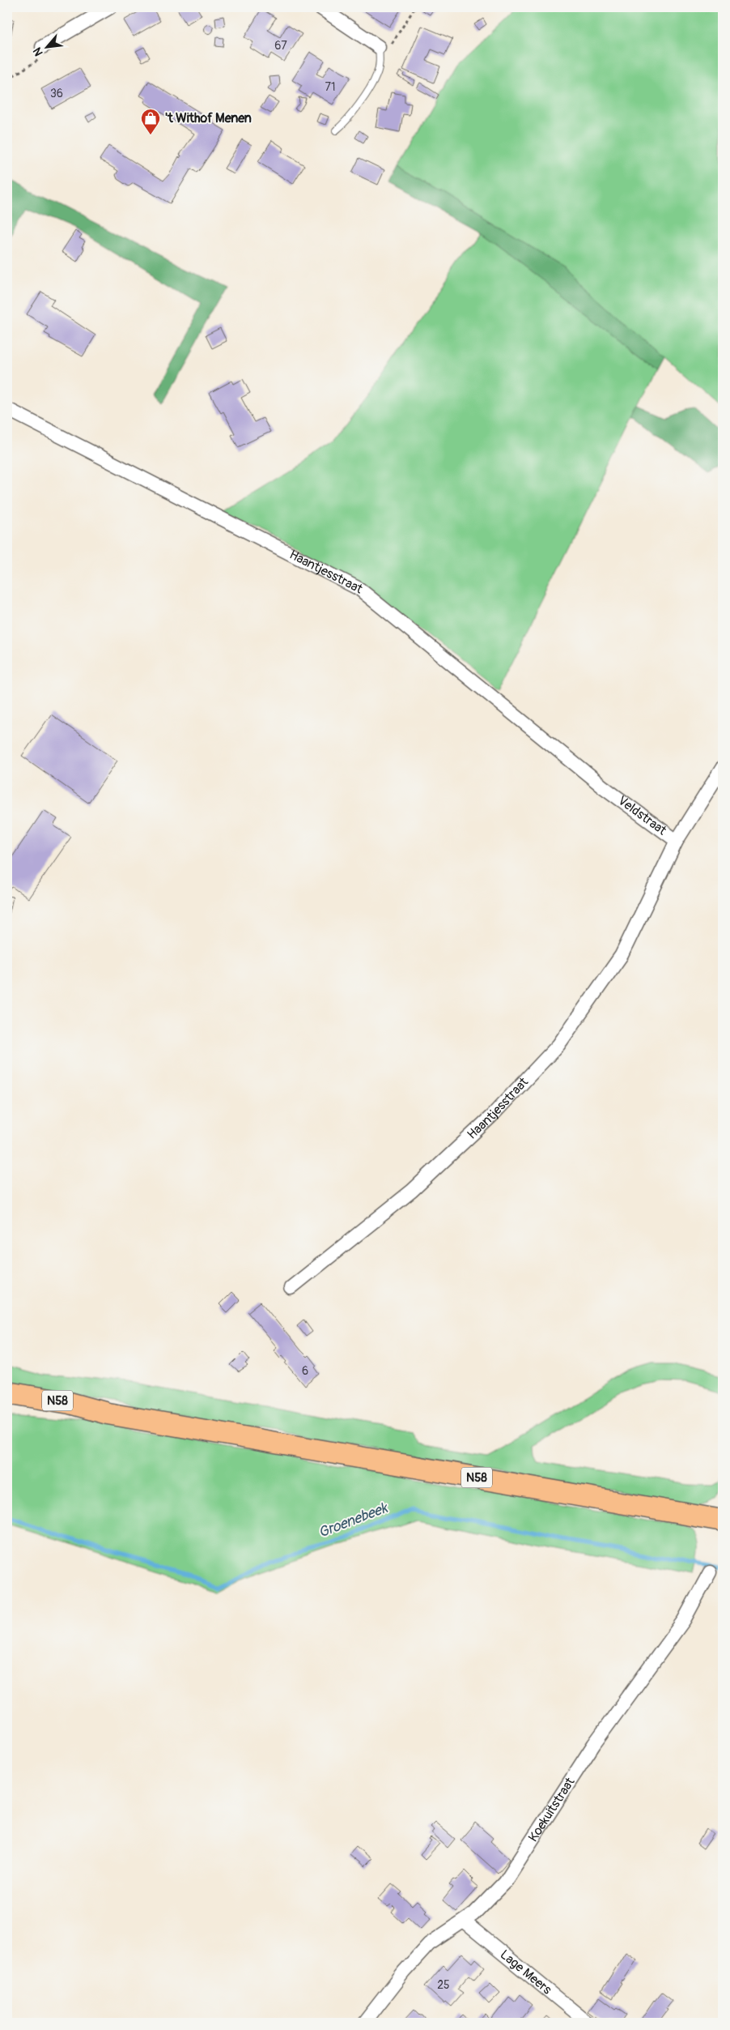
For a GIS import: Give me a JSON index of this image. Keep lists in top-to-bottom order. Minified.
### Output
{"streets":{"main road":["N58"],"street":["Haantjesstraat","Veldstraat","Koekuitstraat","Lage Meers"]},"crossings":[["Haantjesstraat","Veldstraat"],["Koekuitstraat","Lage Meers"]],"water":["Groenebeek"],"places":{"shop":["'t Withof Menen"]},"house_numbers":["67","71","36","6","25"],"north":"bottom left"}
